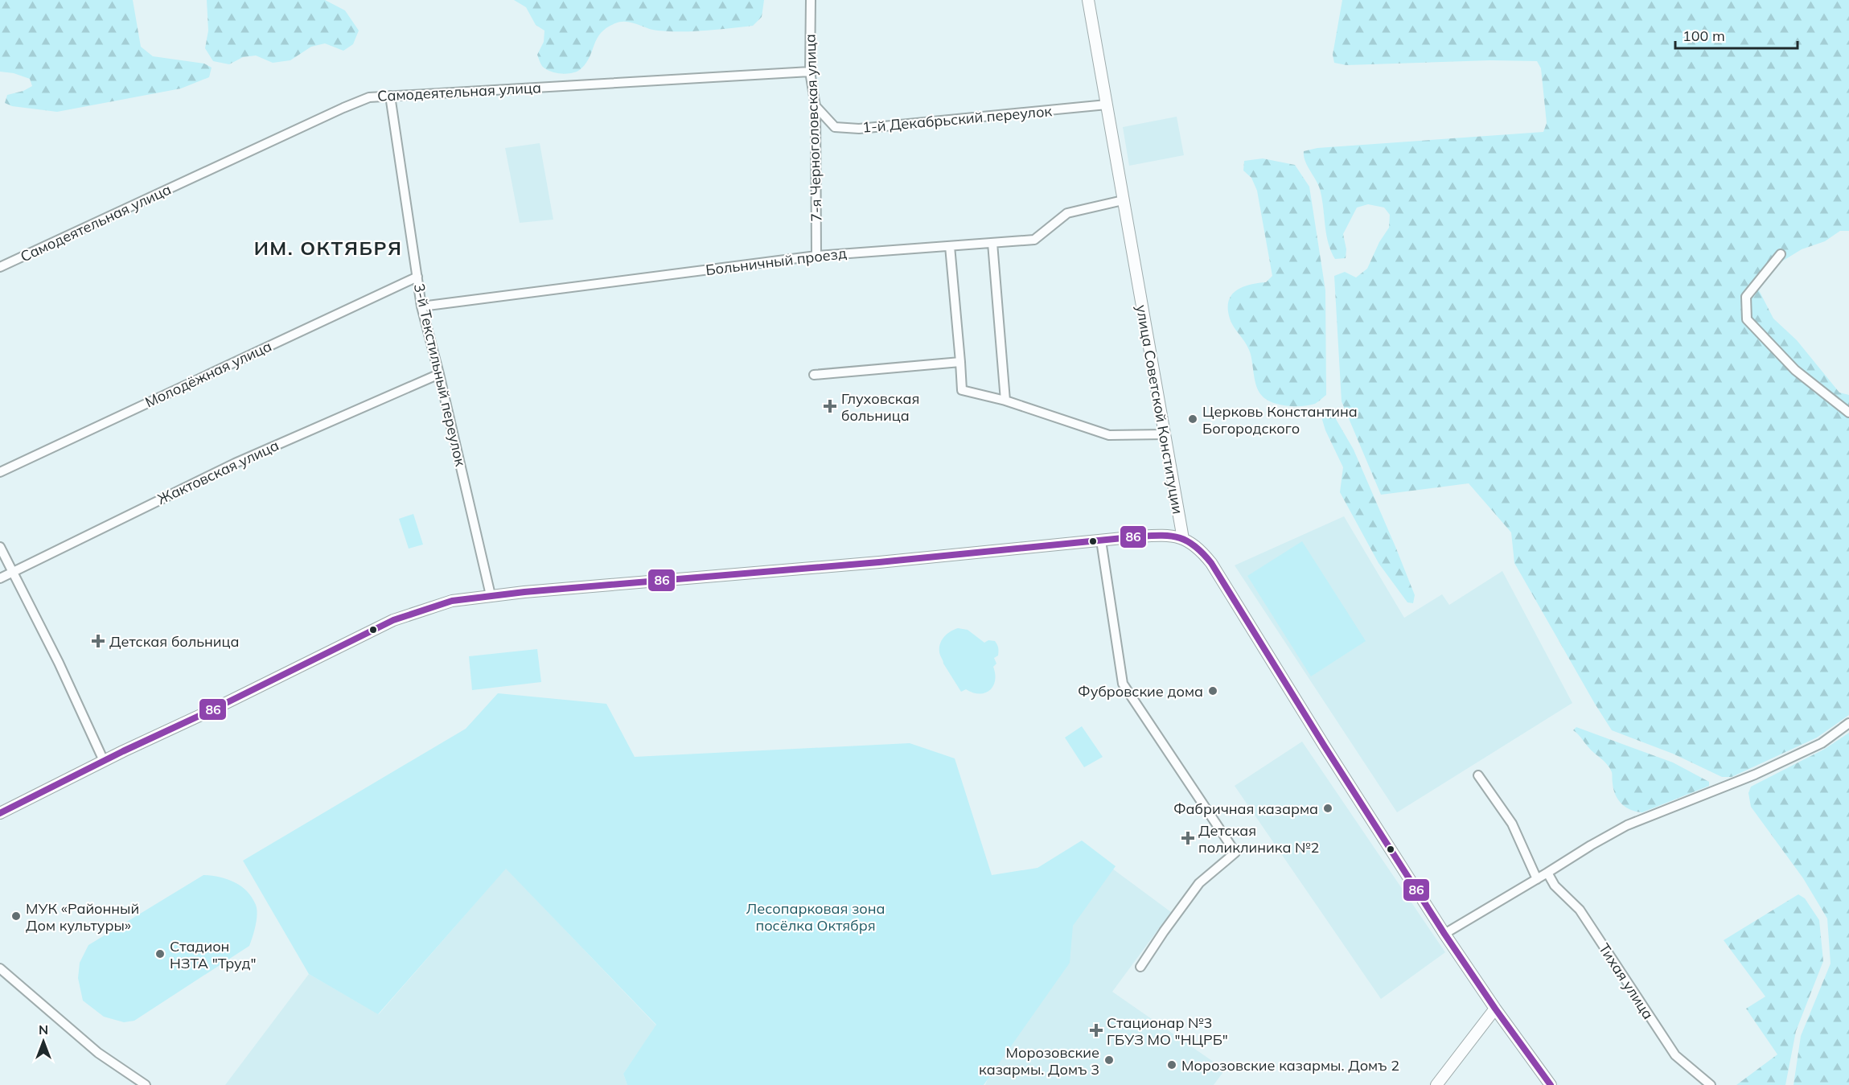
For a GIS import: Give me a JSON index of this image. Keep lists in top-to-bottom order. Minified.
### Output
{"streets":{"street":["Самодеятельная улица","1-й Декабрьский переулок","7-я Черноголовская улица","Больничный проезд","Молодёжная улица","3-й Текстильный переулок","улица Советской Конституции","Жактовская улица","Тихая улица"]},"crossings":[["Самодеятельная улица","7-я Черноголовская улица"],["Самодеятельная улица","3-й Текстильный переулок"],["1-й Декабрьский переулок","7-я Черноголовская улица"],["1-й Декабрьский переулок","улица Советской Конституции"],["7-я Черноголовская улица","Больничный проезд"],["Больничный проезд","3-й Текстильный переулок"],["Больничный проезд","улица Советской Конституции"],["Молодёжная улица","3-й Текстильный переулок"],["3-й Текстильный переулок","Жактовская улица"]],"districts":["ИМ. ОКТЯБРЯ"],"parks":["Лесопарковая зона посёлка Октября"],"places":{"health":["Глуховская больница","Детская больница","Детская поликлиника №2","Стационар №3 ГБУЗ МО \"НЦРБ\""],"other":["Церковь Константина Богородского","Фубровские дома","Фабричная казарма","МУК «Районный Дом культуры»","Стадион НЗТА \"Труд\"","Морозовские казармы. Домъ 3","Морозовские казармы. Домъ 2"]},"lines":["transit line 86"],"scale_bar":"100 m","north":"top"}
